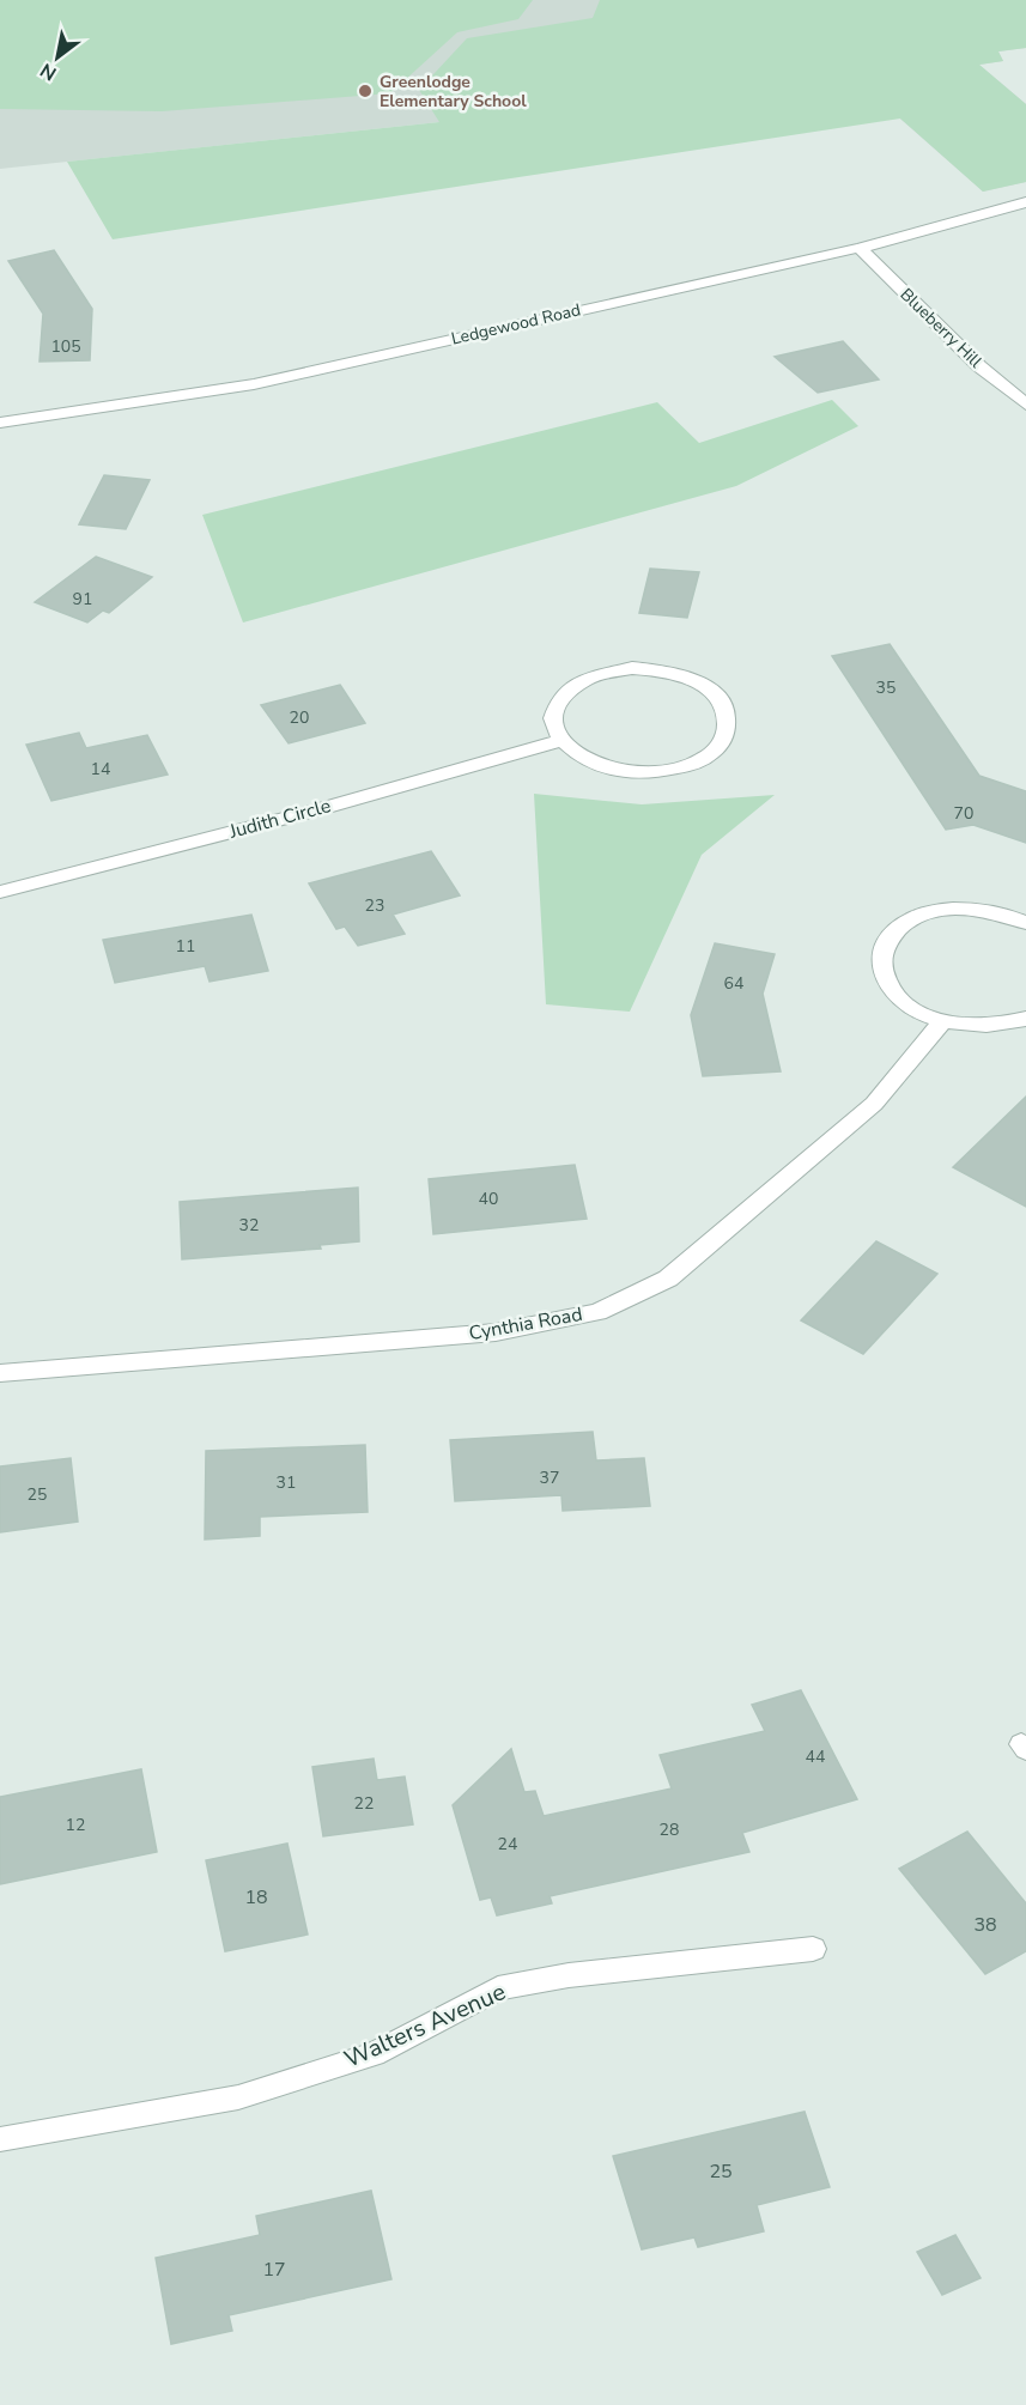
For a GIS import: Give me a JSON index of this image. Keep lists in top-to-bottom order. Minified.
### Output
{"streets":{"street":["Ledgewood Road","Blueberry Hill","Judith Circle","Cynthia Road","Walters Avenue"]},"crossings":[["Ledgewood Road","Blueberry Hill"]],"places":["Greenlodge Elementary School"],"house_numbers":["105","91","35","20","14","70","23","11","64","40","32","37","31","25","44","22","12","28","24","18","38","25","17"],"north":"bottom left"}
